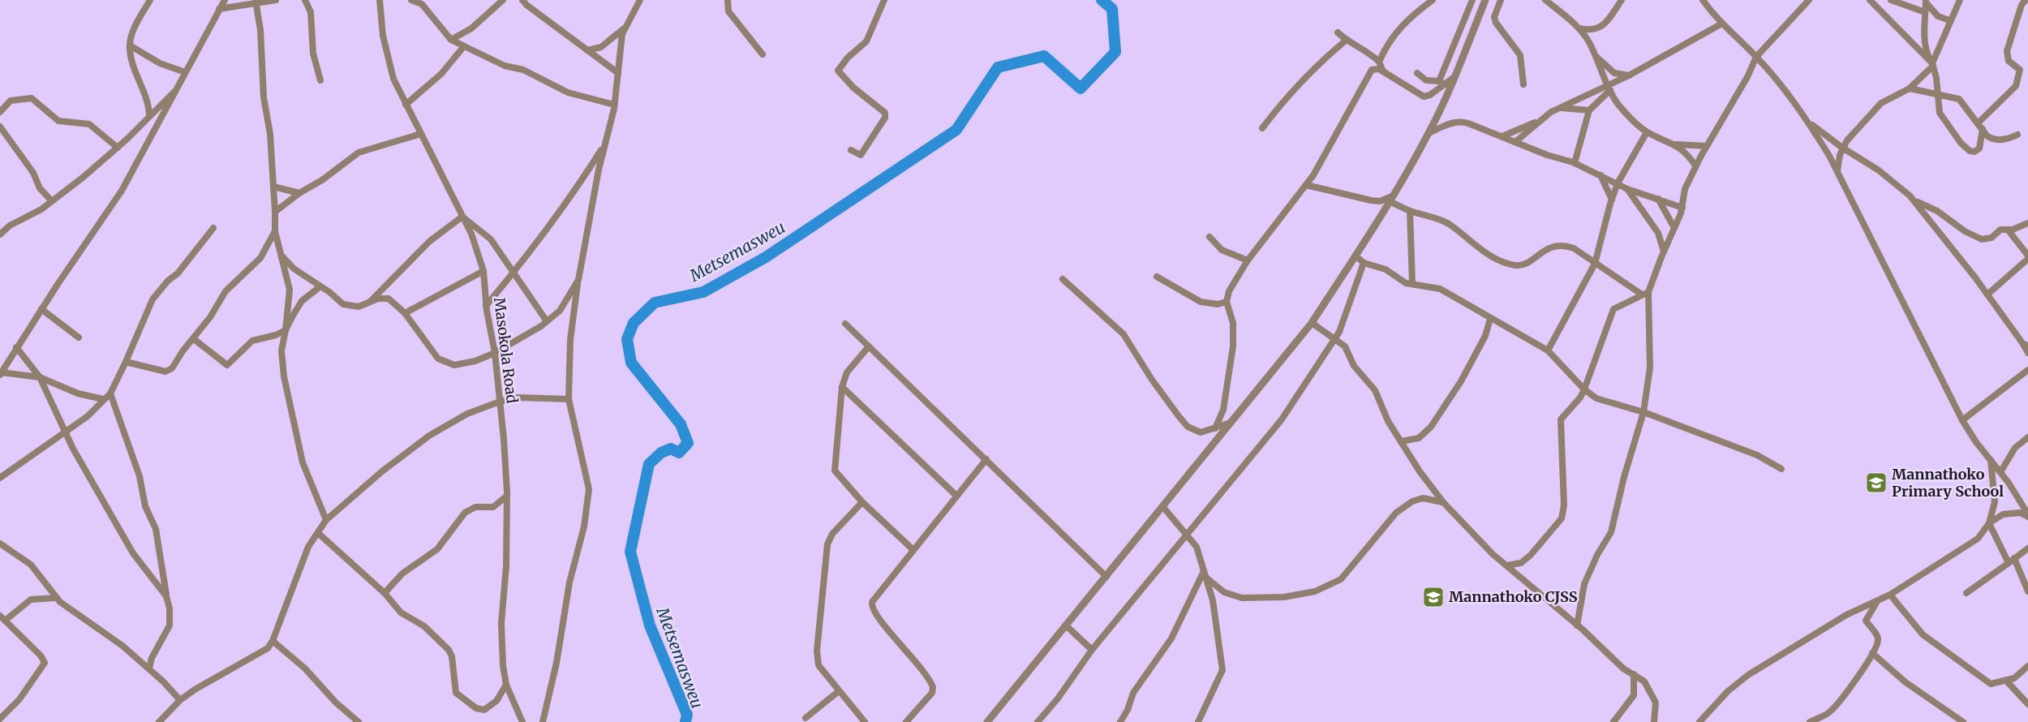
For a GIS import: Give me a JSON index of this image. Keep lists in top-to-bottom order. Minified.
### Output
{"streets":{"street":["Masokola Road"]},"water":["Metsemasweu"],"places":{"school or university":["Mannathoko Primary School","Mannathoko CJSS"]}}
